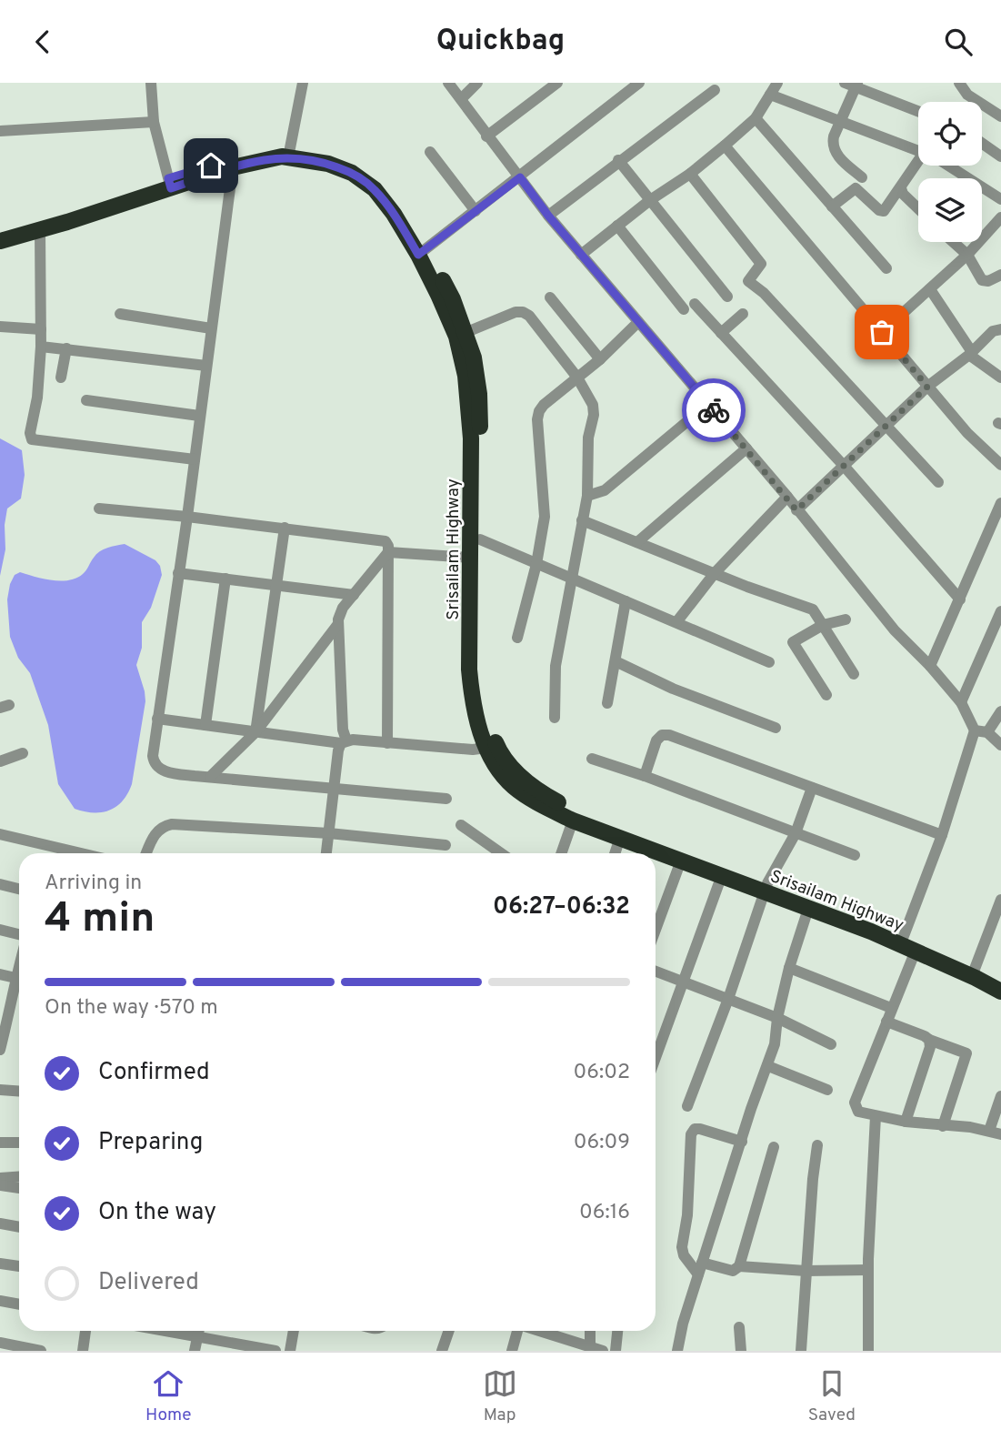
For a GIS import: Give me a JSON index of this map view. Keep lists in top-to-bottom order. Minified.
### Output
{"streets":{"highway":["Srisailam Highway"]},"page":{"header":"Quickbag","heading":["4 min","Arriving in","06:27–06:32"],"bar":"On the way · 570 m","list":[["Confirmed","06:02"],["Preparing","06:09"],["On the way","06:16"],"Delivered"],"tabs":["Home","Map","Saved"]}}
